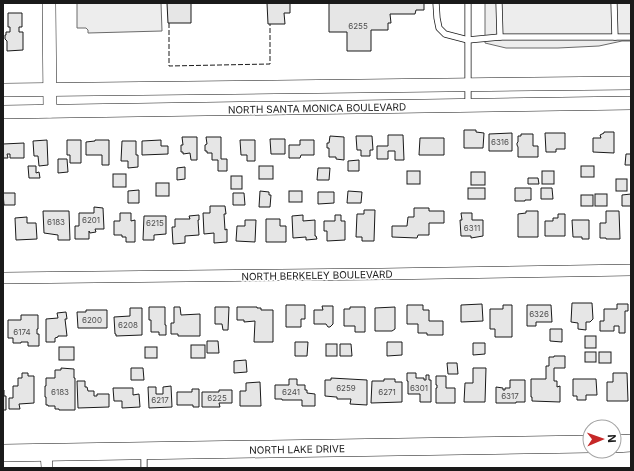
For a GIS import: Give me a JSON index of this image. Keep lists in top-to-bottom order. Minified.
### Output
{"streets":{"main road":["NORTH LAKE DRIVE"],"street":["NORTH SANTA MONICA BOULEVARD","NORTH BERKELEY BOULEVARD"]},"house_numbers":["6255","6316","6201","6183","6215","6311","6326","6200","6208","6174","6259","6301","6183","6241","6271","6317","6225","6217"],"north":"right"}
